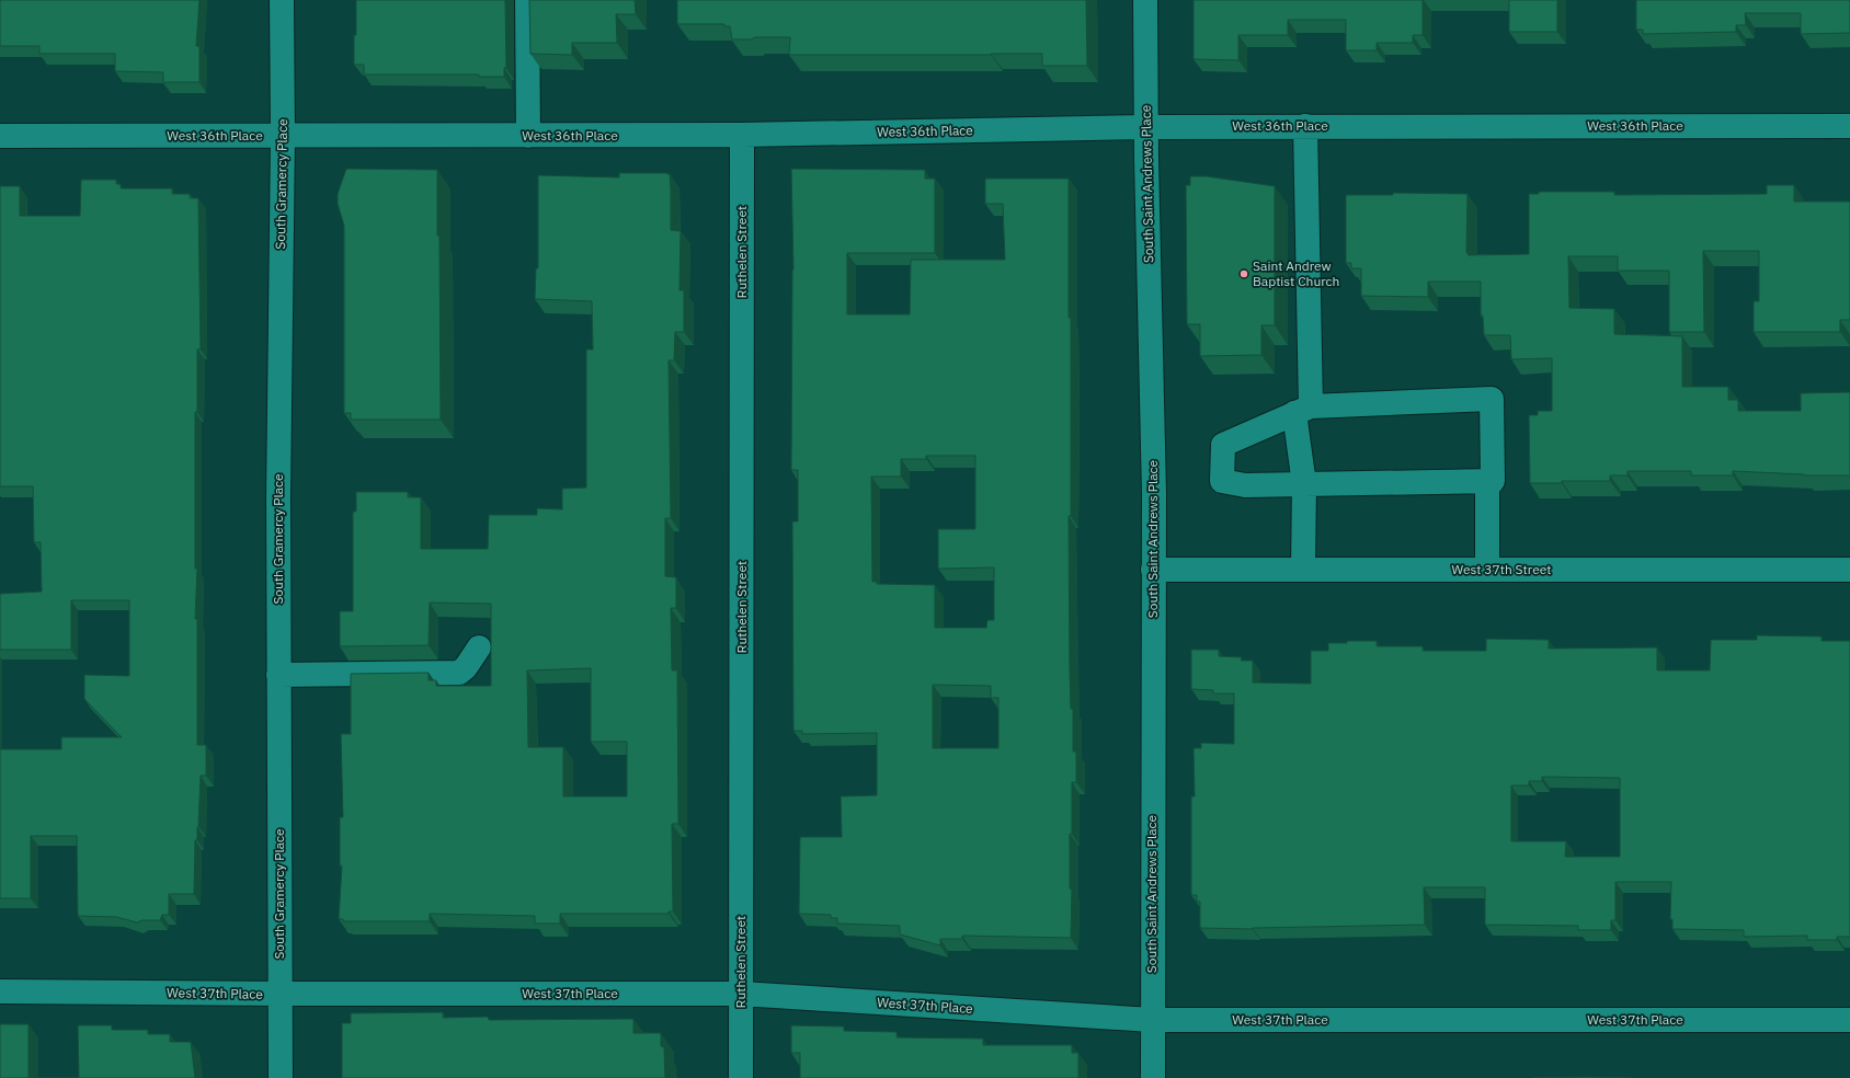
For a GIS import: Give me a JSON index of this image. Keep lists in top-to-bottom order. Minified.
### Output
{"streets":{"street":["West 36th Place","South Gramercy Place","South Saint Andrews Place","Ruthelen Street","West 37th Street","West 37th Place"]},"crossings":[["West 36th Place","South Gramercy Place"],["West 36th Place","South Saint Andrews Place"],["West 36th Place","Ruthelen Street"],["South Gramercy Place","West 37th Place"],["South Saint Andrews Place","West 37th Street"],["South Saint Andrews Place","West 37th Place"],["Ruthelen Street","West 37th Place"]],"places":["Saint Andrew Baptist Church"]}
